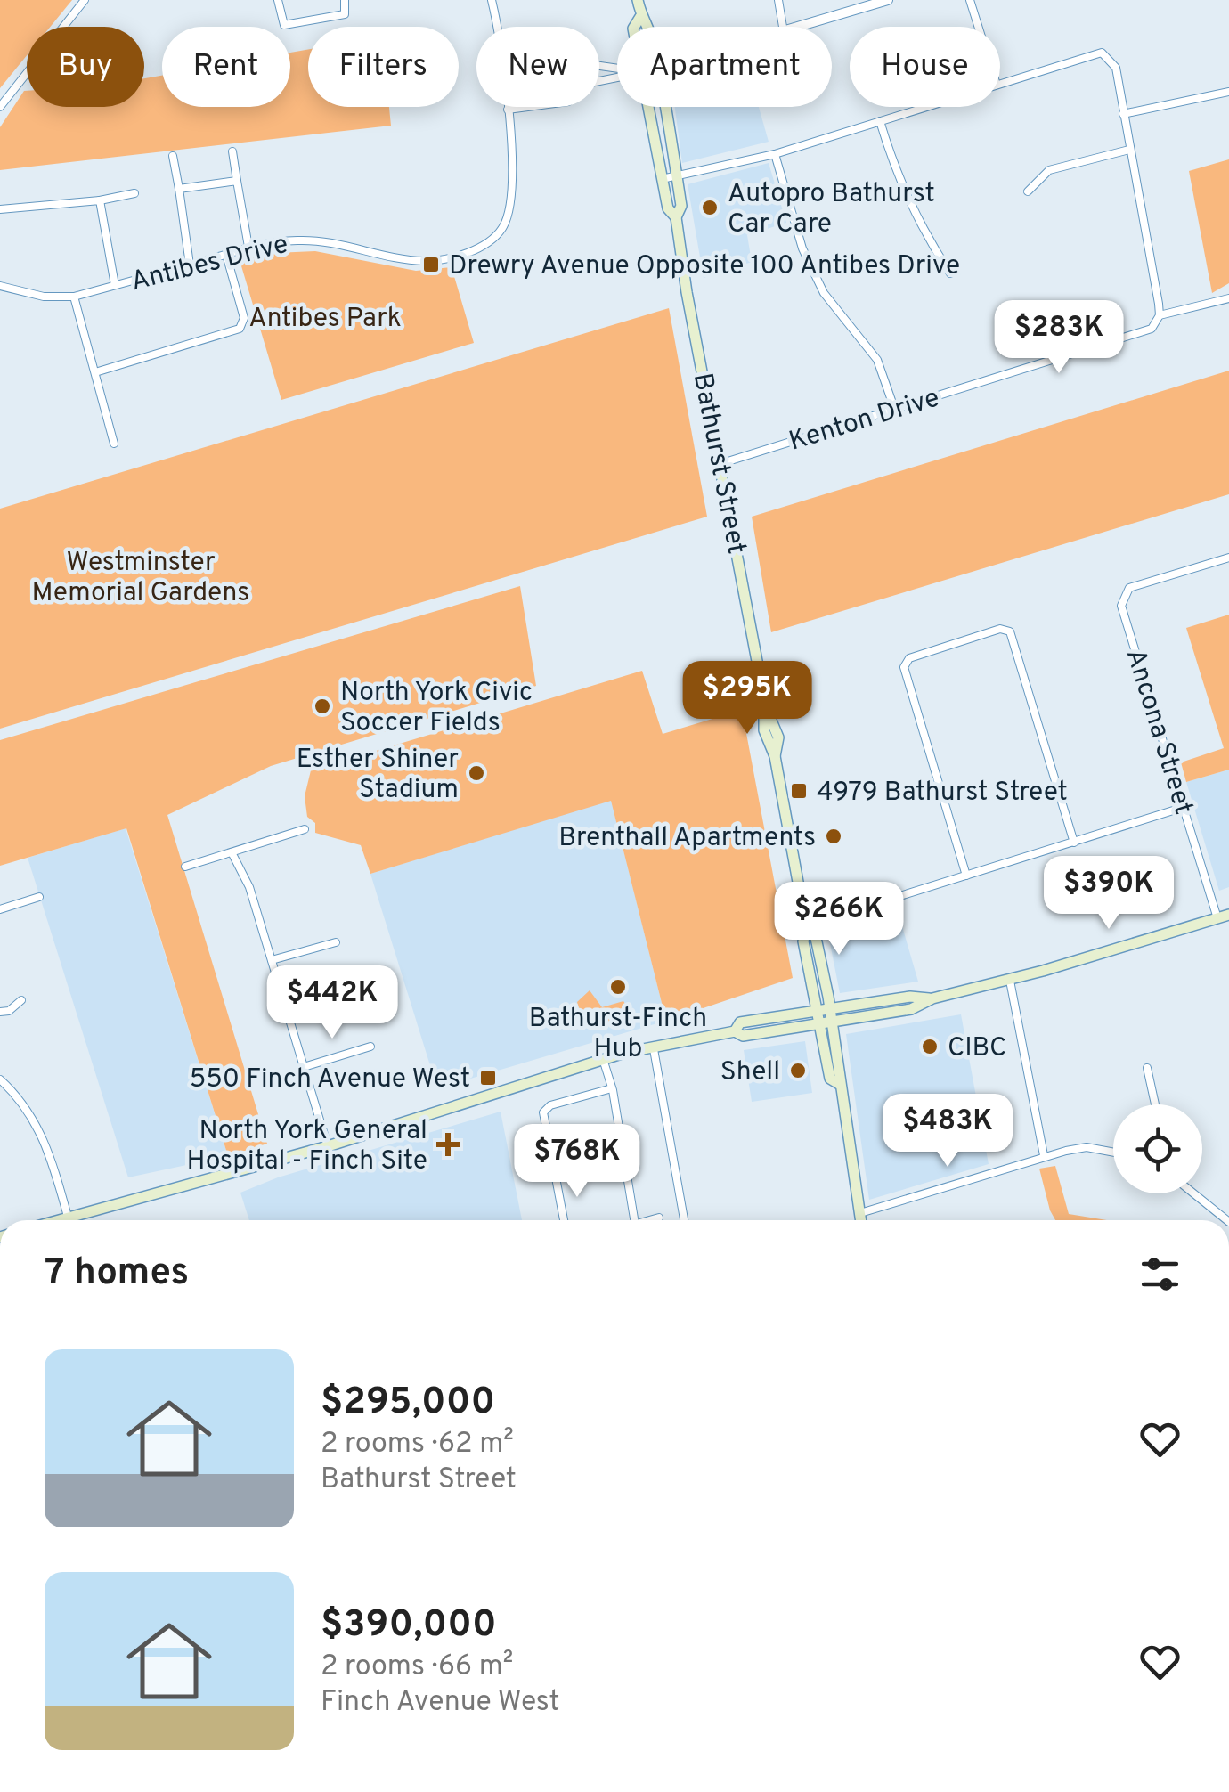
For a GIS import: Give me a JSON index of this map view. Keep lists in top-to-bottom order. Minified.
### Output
{"streets":{"main road":["Bathurst Street"],"street":["Antibes Drive","Kenton Drive","Ancona Street"]},"crossings":[["Kenton Drive","Bathurst Street"]],"parks":["Antibes Park","Westminster Memorial Gardens"],"places":{"other":["Autopro Bathurst Car Care","North York Civic Soccer Fields","Esther Shiner Stadium","Brenthall Apartments","Bathurst-Finch Hub","CIBC","Shell"],"transit":["Drewry Avenue Opposite 100 Antibes Drive","4979 Bathurst Street","550 Finch Avenue West"],"health":["North York General Hospital - Finch Site"]},"page":{"chip":["Buy","Rent","Filters","New","Apartment","House"],"price":["$283K","$295K","$390K","$266K","$442K","$483K","$768K"],"heading":"7 homes","list":[{"name":"$295,000","note":"2 rooms · 62 m² · Bathurst Street"},{"name":"$390,000","note":"2 rooms · 66 m² · Finch Avenue West"}]}}
